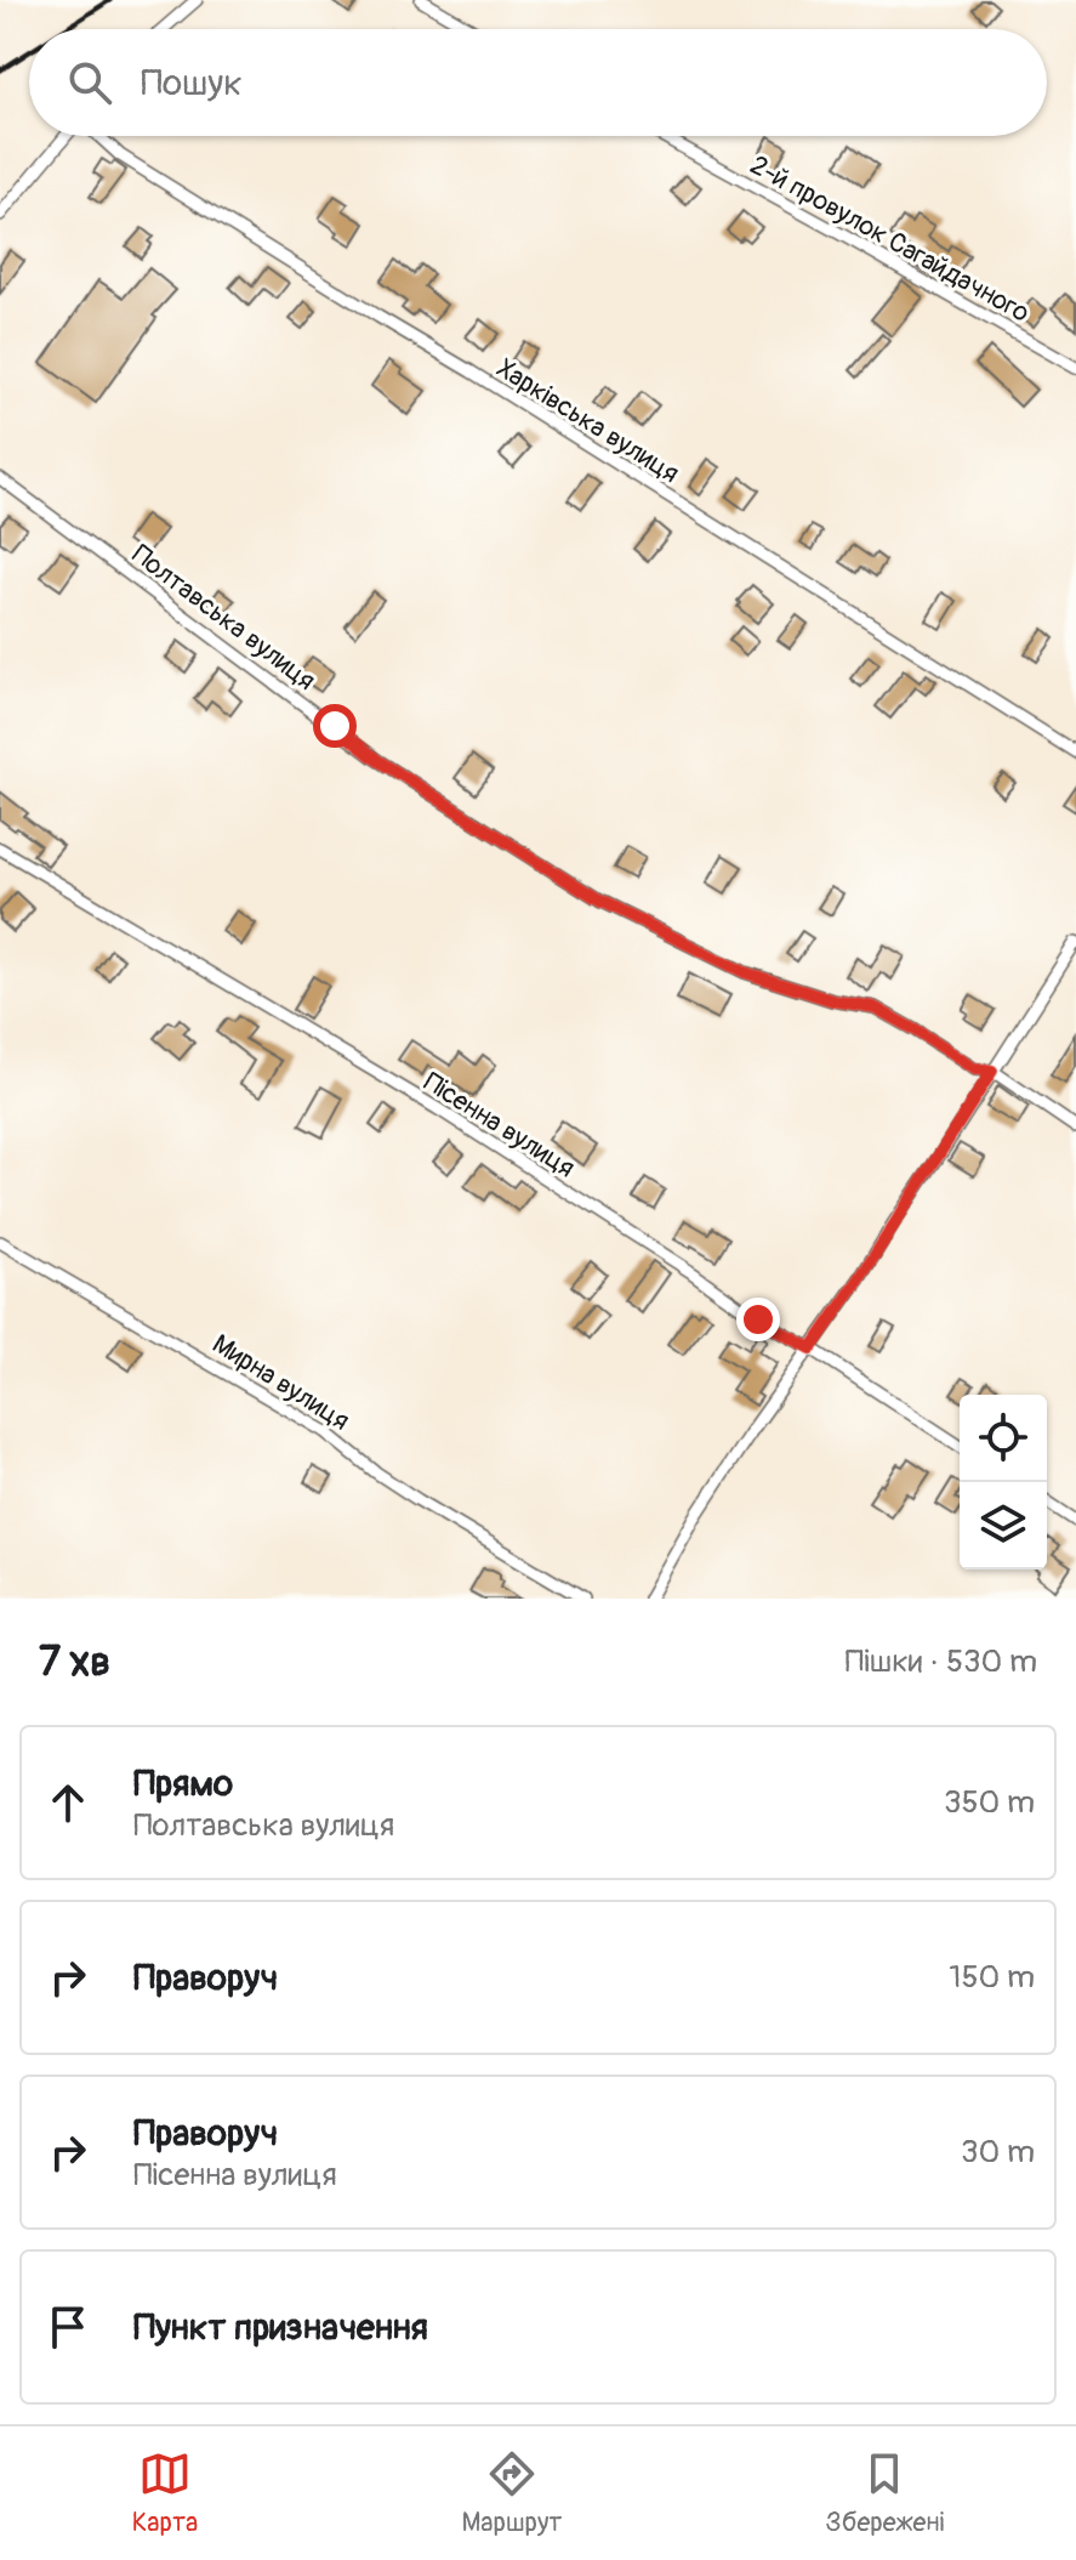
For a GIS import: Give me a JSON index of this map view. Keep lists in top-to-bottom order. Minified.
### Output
{"streets":{"street":["2-й провулок Сагайдачного","Харківська вулиця","Полтавська вулиця","Пісенна вулиця","Мирна вулиця"]},"page":{"search":"Пошук","heading":["7 хв","Пішки · 530 m"],"list":[["Прямо","Полтавська вулиця","350 m"],["Праворуч","150 m"],["Праворуч","Пісенна вулиця","30 m"],"Пункт призначення"],"nav":["Карта","Маршрут","Збережені"]}}
